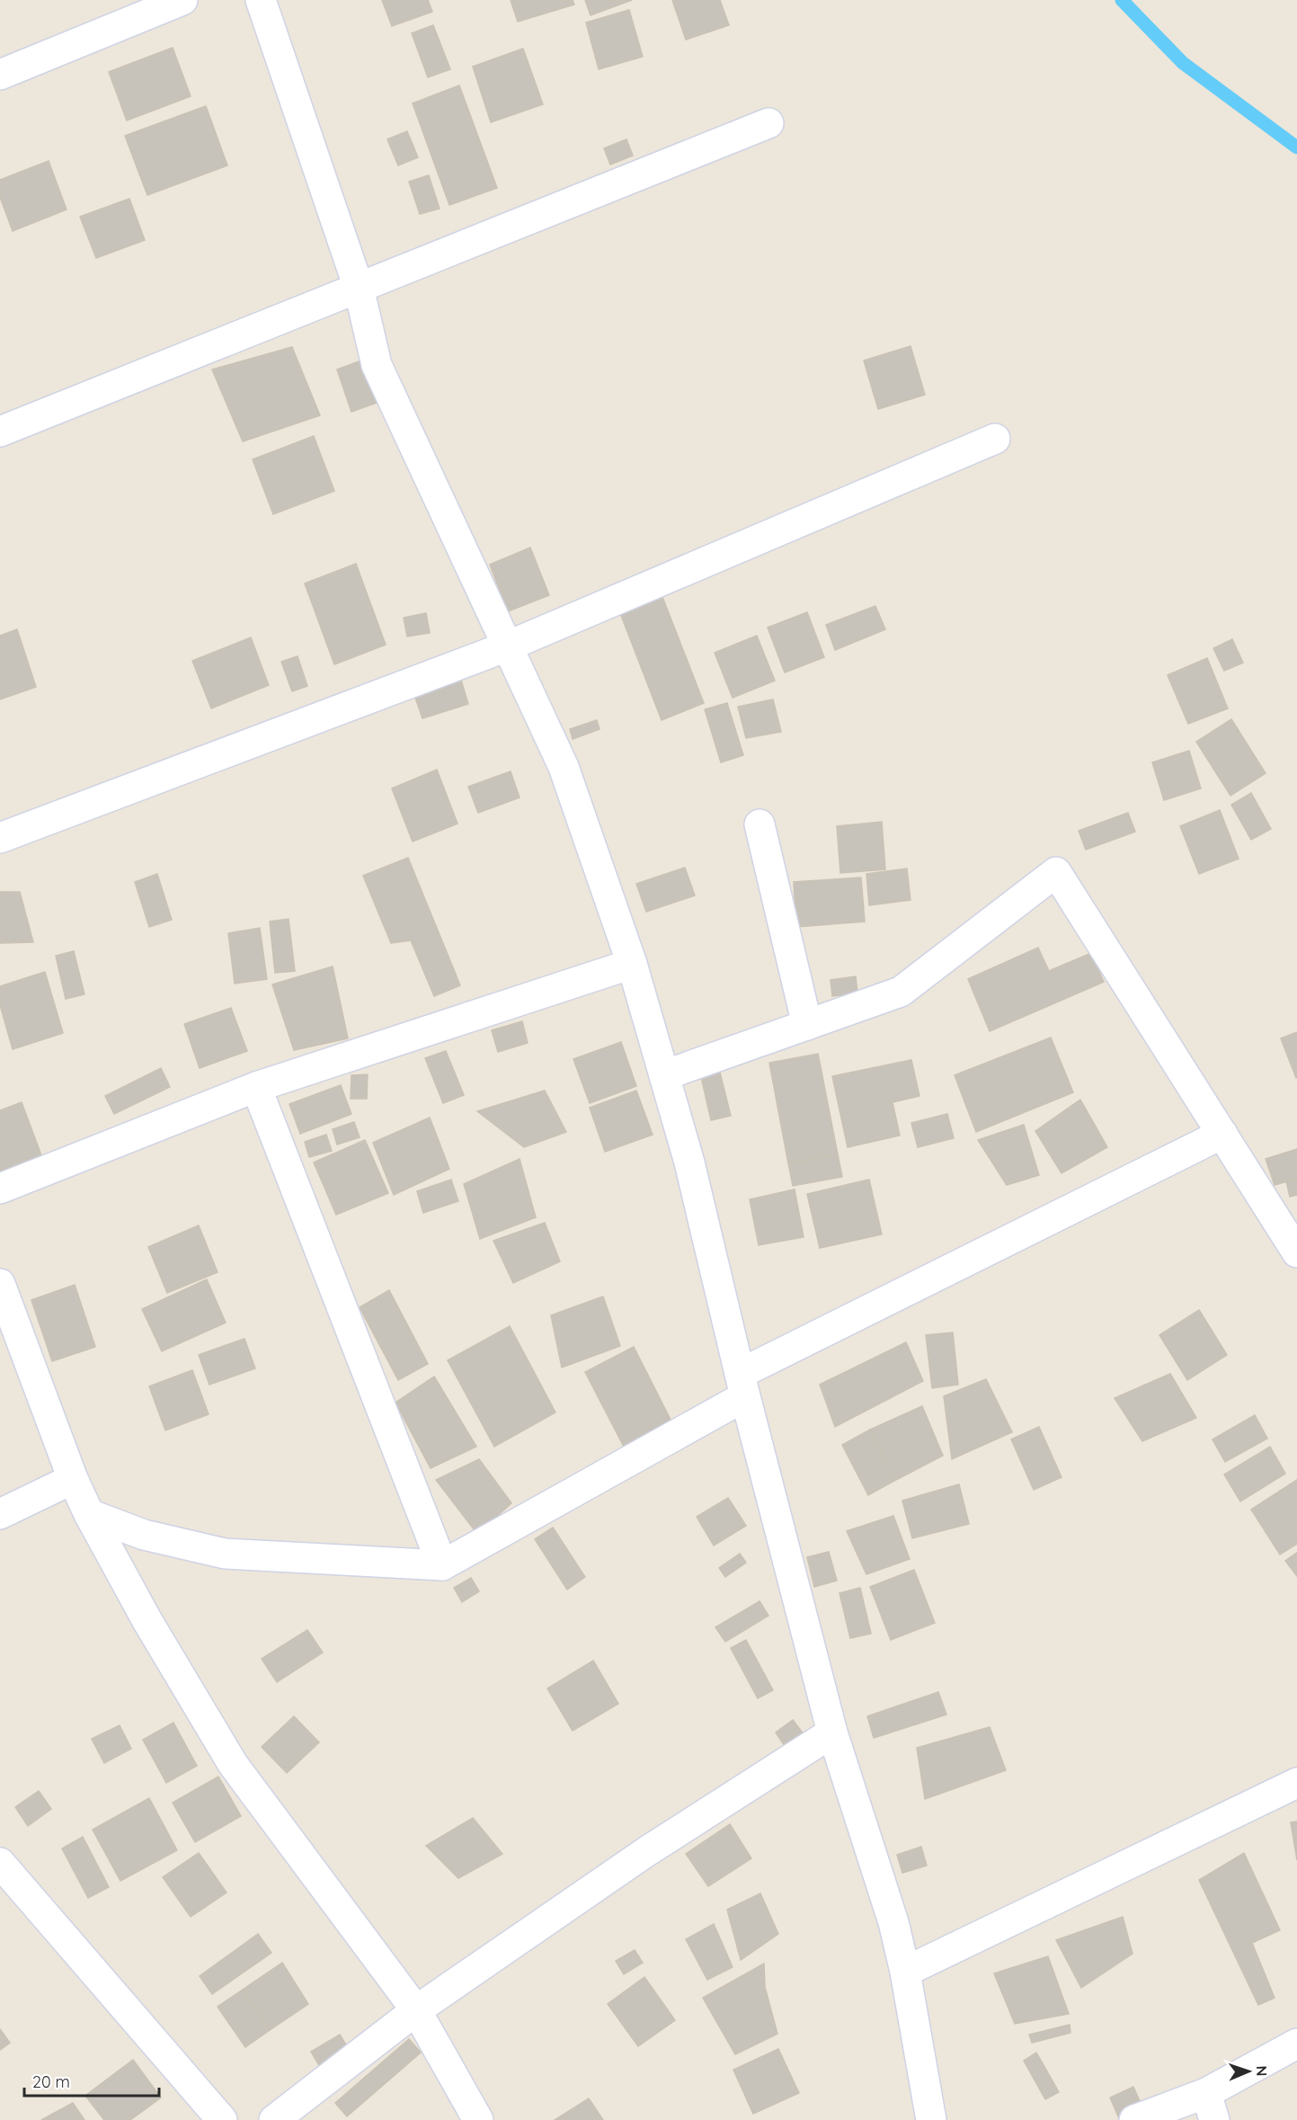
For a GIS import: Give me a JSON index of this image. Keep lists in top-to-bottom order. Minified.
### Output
{"scale_bar":"20 m","north":"right"}
